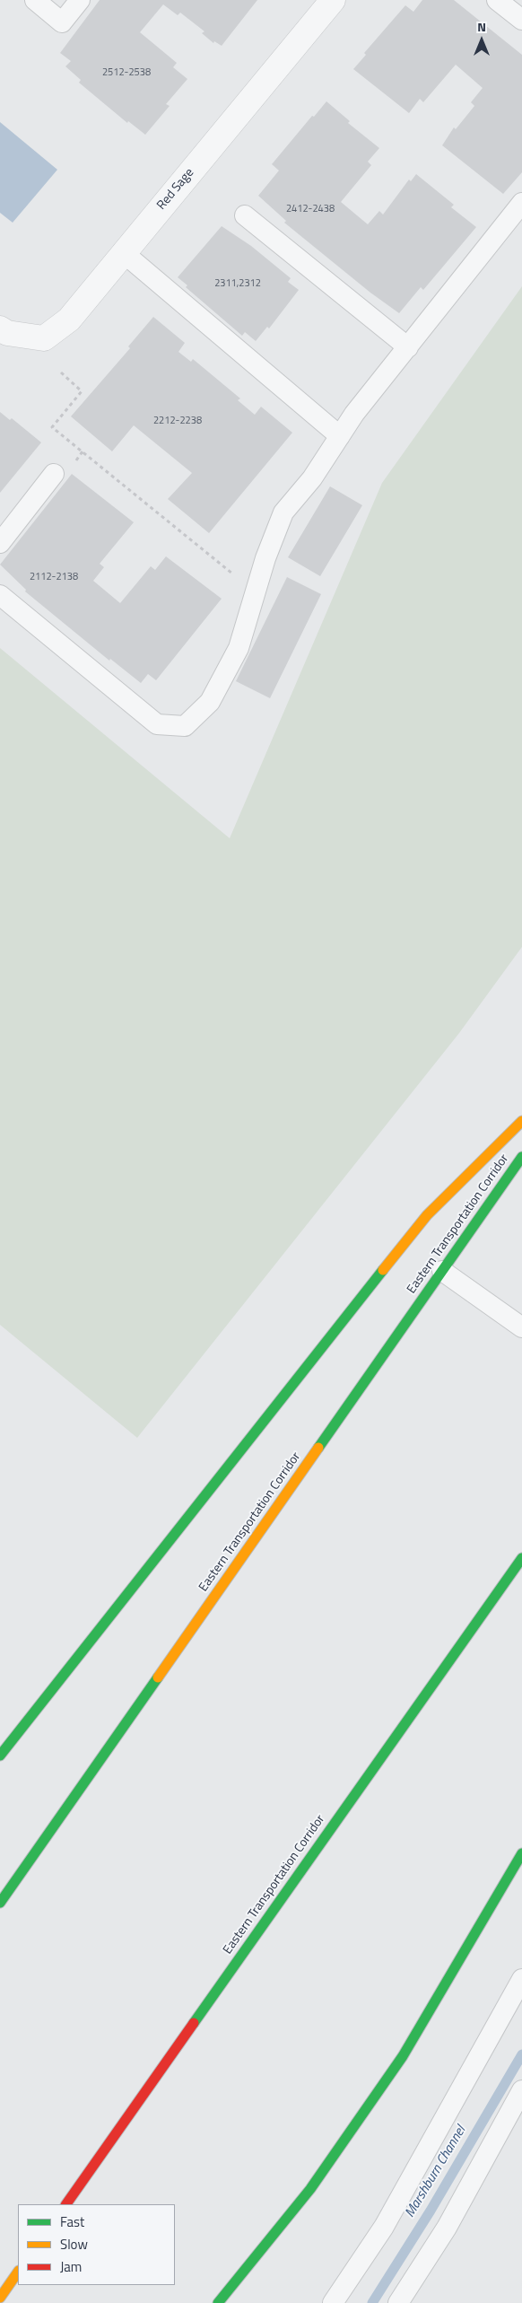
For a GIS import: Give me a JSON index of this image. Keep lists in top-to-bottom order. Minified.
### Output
{"streets":{"highway":["Eastern Transportation Corridor"],"street":["Red Sage"]},"water":["Marshburn Channel"],"house_numbers":["2512-2538","2412-2438","2311,2312","2212-2238","2112-2138"],"legend":["Fast","Slow","Jam"],"north":"top"}
